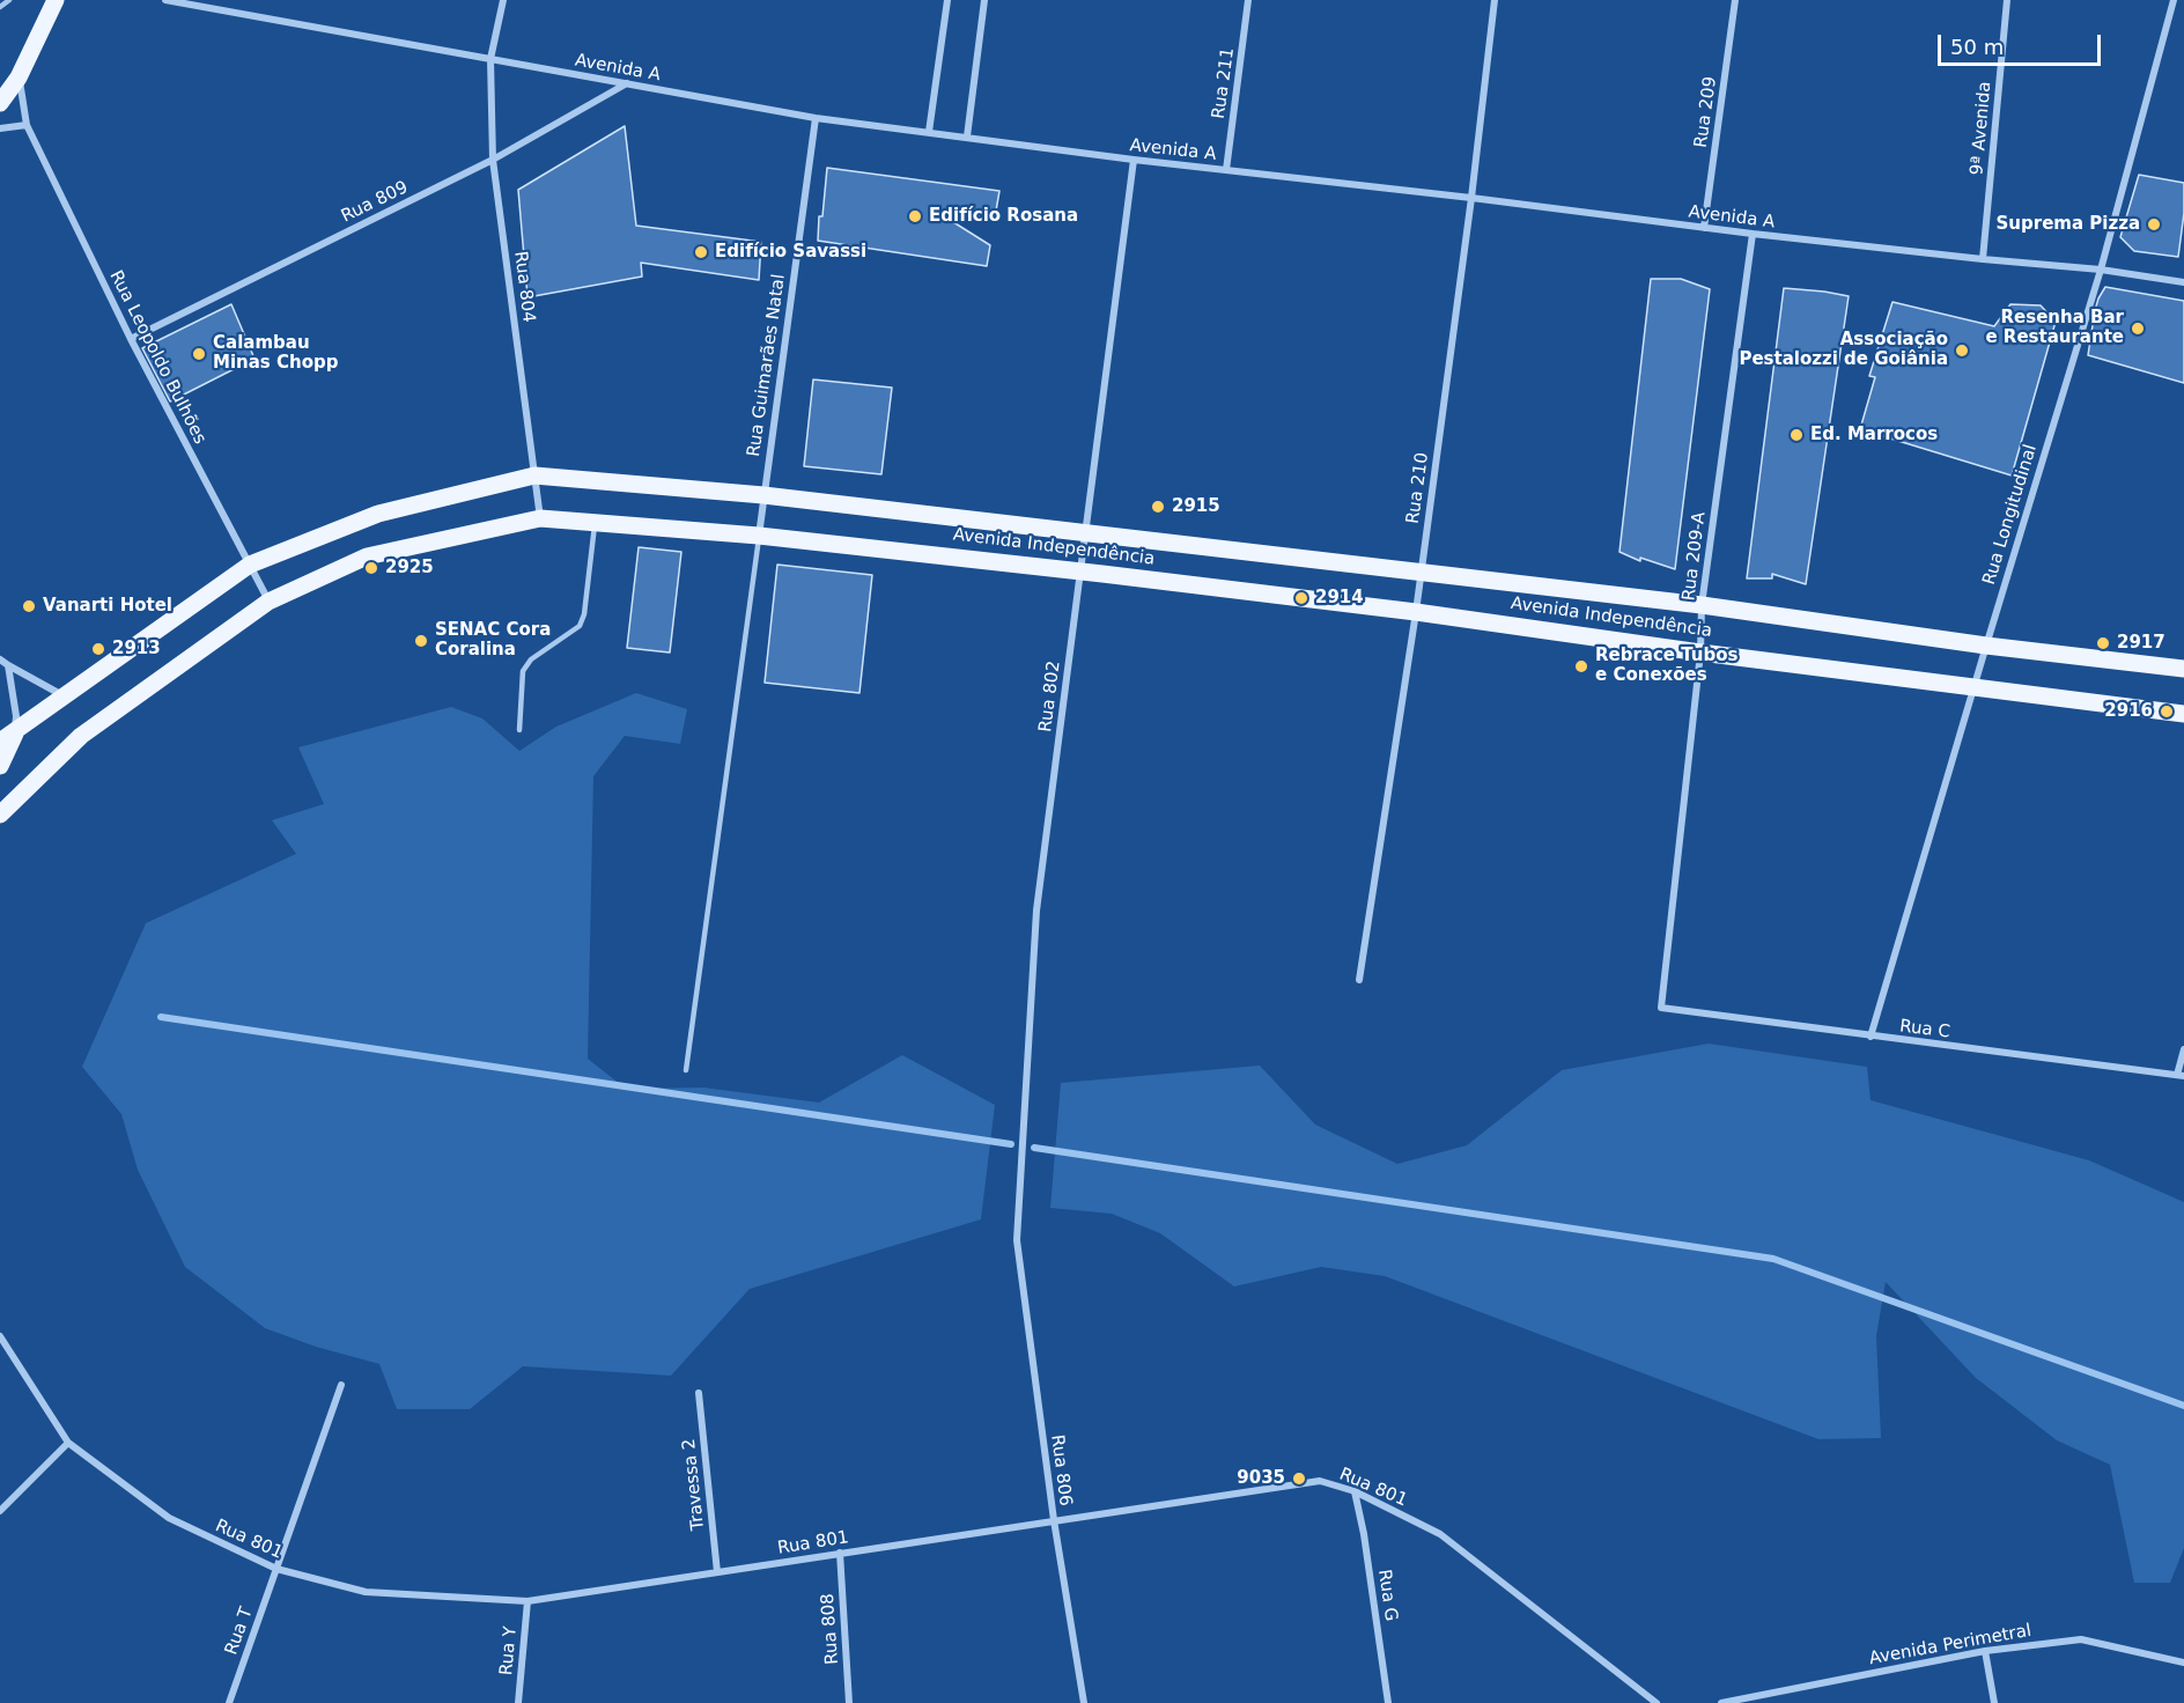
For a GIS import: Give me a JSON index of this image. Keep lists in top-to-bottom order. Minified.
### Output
{"streets":{"main road":["Avenida Independência"],"street":["Avenida A","Rua 211","Rua 209","9ª Avenida","Rua 809","Rua 804","Rua Leopoldo Bulhões","Rua Guimarães Natal","Rua 210","Rua Longitudinal","Rua 209-A","Rua 802","Rua C","Rua 806","Travessa 2","Rua 801","Rua G","Rua 808","Rua T","Avenida Perimetral","Rua Y"]},"crossings":[["Avenida A","Rua 211"],["Avenida A","Rua 209"],["Avenida A","9ª Avenida"],["Avenida A","Rua 809"],["Avenida A","Rua 804"],["Avenida A","Rua Guimarães Natal"],["Avenida A","Rua 210"],["Avenida A","Rua Longitudinal"],["Avenida A","Rua 209-A"],["Avenida A","Rua 802"],["Rua 809","Rua 804"],["Rua 809","Rua Leopoldo Bulhões"],["Rua 804","Avenida Independência"],["Rua Leopoldo Bulhões","Avenida Independência"],["Rua Guimarães Natal","Avenida Independência"],["Rua 210","Avenida Independência"],["Rua Longitudinal","Avenida Independência"],["Rua Longitudinal","Rua C"],["Avenida Independência","Rua 209-A"],["Avenida Independência","Rua 802"],["Rua 209-A","Rua C"],["Rua 802","Rua 806"],["Rua 806","Rua 801"],["Travessa 2","Rua 801"],["Rua 801","Rua G"],["Rua 801","Rua 808"],["Rua 801","Rua T"],["Rua 801","Rua Y"]],"places":["Edifício Rosana","Suprema Pizza","Edifício Savassi","Resenha Bar e Restaurante","Associação Pestalozzi de Goiânia","Calambau Minas Chopp","Ed. Marrocos","2915","2925","2914","Vanarti Hotel","SENAC Cora Coralina","2917","2913","Rebrace Tubos e Conexões","2916","9035"],"scale_bar":"50 m"}
